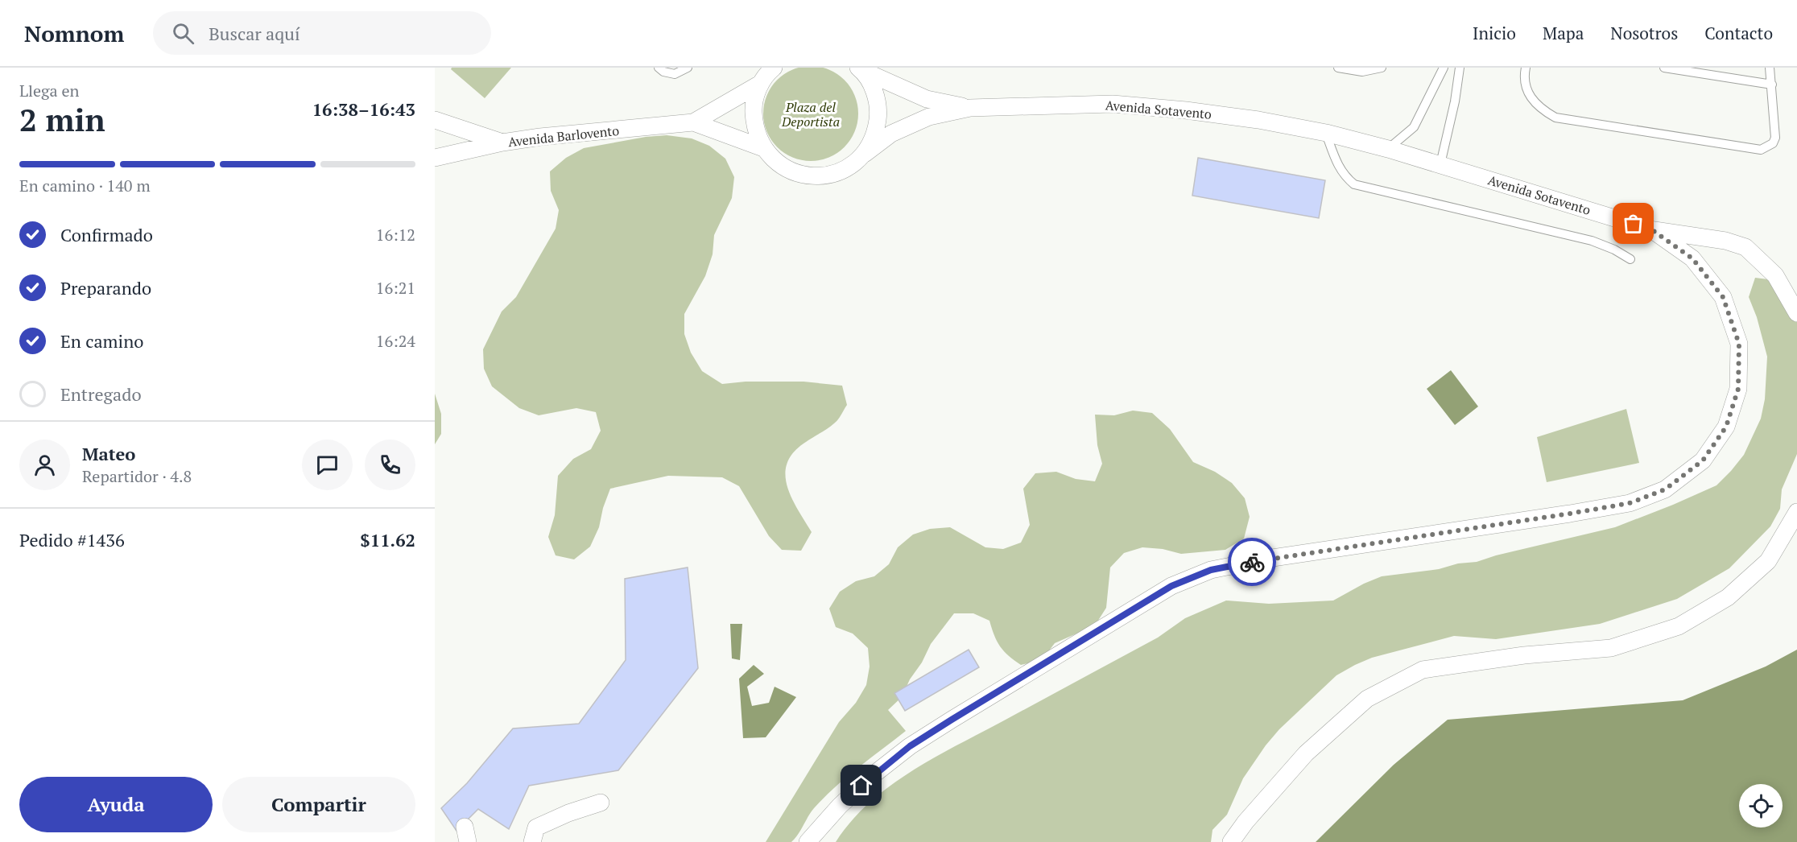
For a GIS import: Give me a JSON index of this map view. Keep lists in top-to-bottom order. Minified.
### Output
{"streets":{"street":["Avenida Sotavento","Avenida Barlovento"]},"crossings":[["Avenida Sotavento","Avenida Barlovento"]],"parks":["Plaza del Deportista"],"page":{"header":"Nomnom","search":"Buscar aquí","nav":["Inicio","Mapa","Nosotros","Contacto"],"heading":["2 min","Llega en","16:38–16:43"],"panel":["Mateo","Repartidor · 4.8","Pedido #1436","$11.62"],"bar":"En camino · 140 m","list":[["Confirmado","16:12"],["Preparando","16:21"],["En camino","16:24"],"Entregado"],"buttons":["Ayuda","Compartir"]}}
